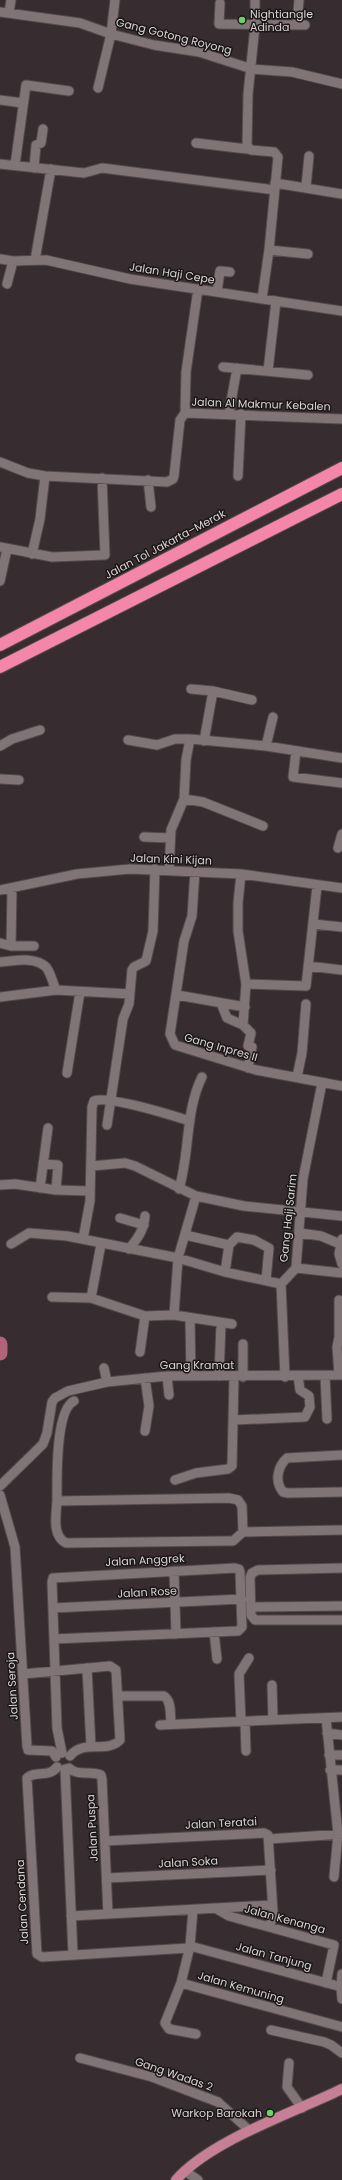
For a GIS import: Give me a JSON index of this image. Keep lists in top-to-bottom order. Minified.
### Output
{"streets":{"highway":["Jalan Tol Jakarta–Merak"],"street":["Gang Gotong Royong","Jalan Haji Cepe","Jalan Al Makmur Kebalen","Jalan Kini Kijan","Gang Inpres II","Gang Haji Sarim","Gang Kramat","Jalan Anggrek","Jalan Rose","Jalan Seroja","Jalan Teratai","Jalan Puspa","Jalan Soka","Jalan Cendana","Jalan Kenanga","Jalan Tanjung","Jalan Kemuning","Gang Wadas 2"]},"crossings":[["Jalan Kini Kijan","Gang Inpres II"],["Gang Inpres II","Gang Haji Sarim"],["Jalan Anggrek","Jalan Rose"],["Jalan Teratai","Jalan Puspa"],["Jalan Puspa","Jalan Soka"],["Jalan Puspa","Jalan Cendana"],["Jalan Puspa","Jalan Kenanga"],["Jalan Cendana","Jalan Tanjung"],["Jalan Cendana","Jalan Kemuning"],["Jalan Kenanga","Jalan Tanjung"],["Jalan Kenanga","Jalan Kemuning"],["Jalan Tanjung","Jalan Kemuning"]],"places":["Nightiangle Adinda","Warkop Barokah"]}
